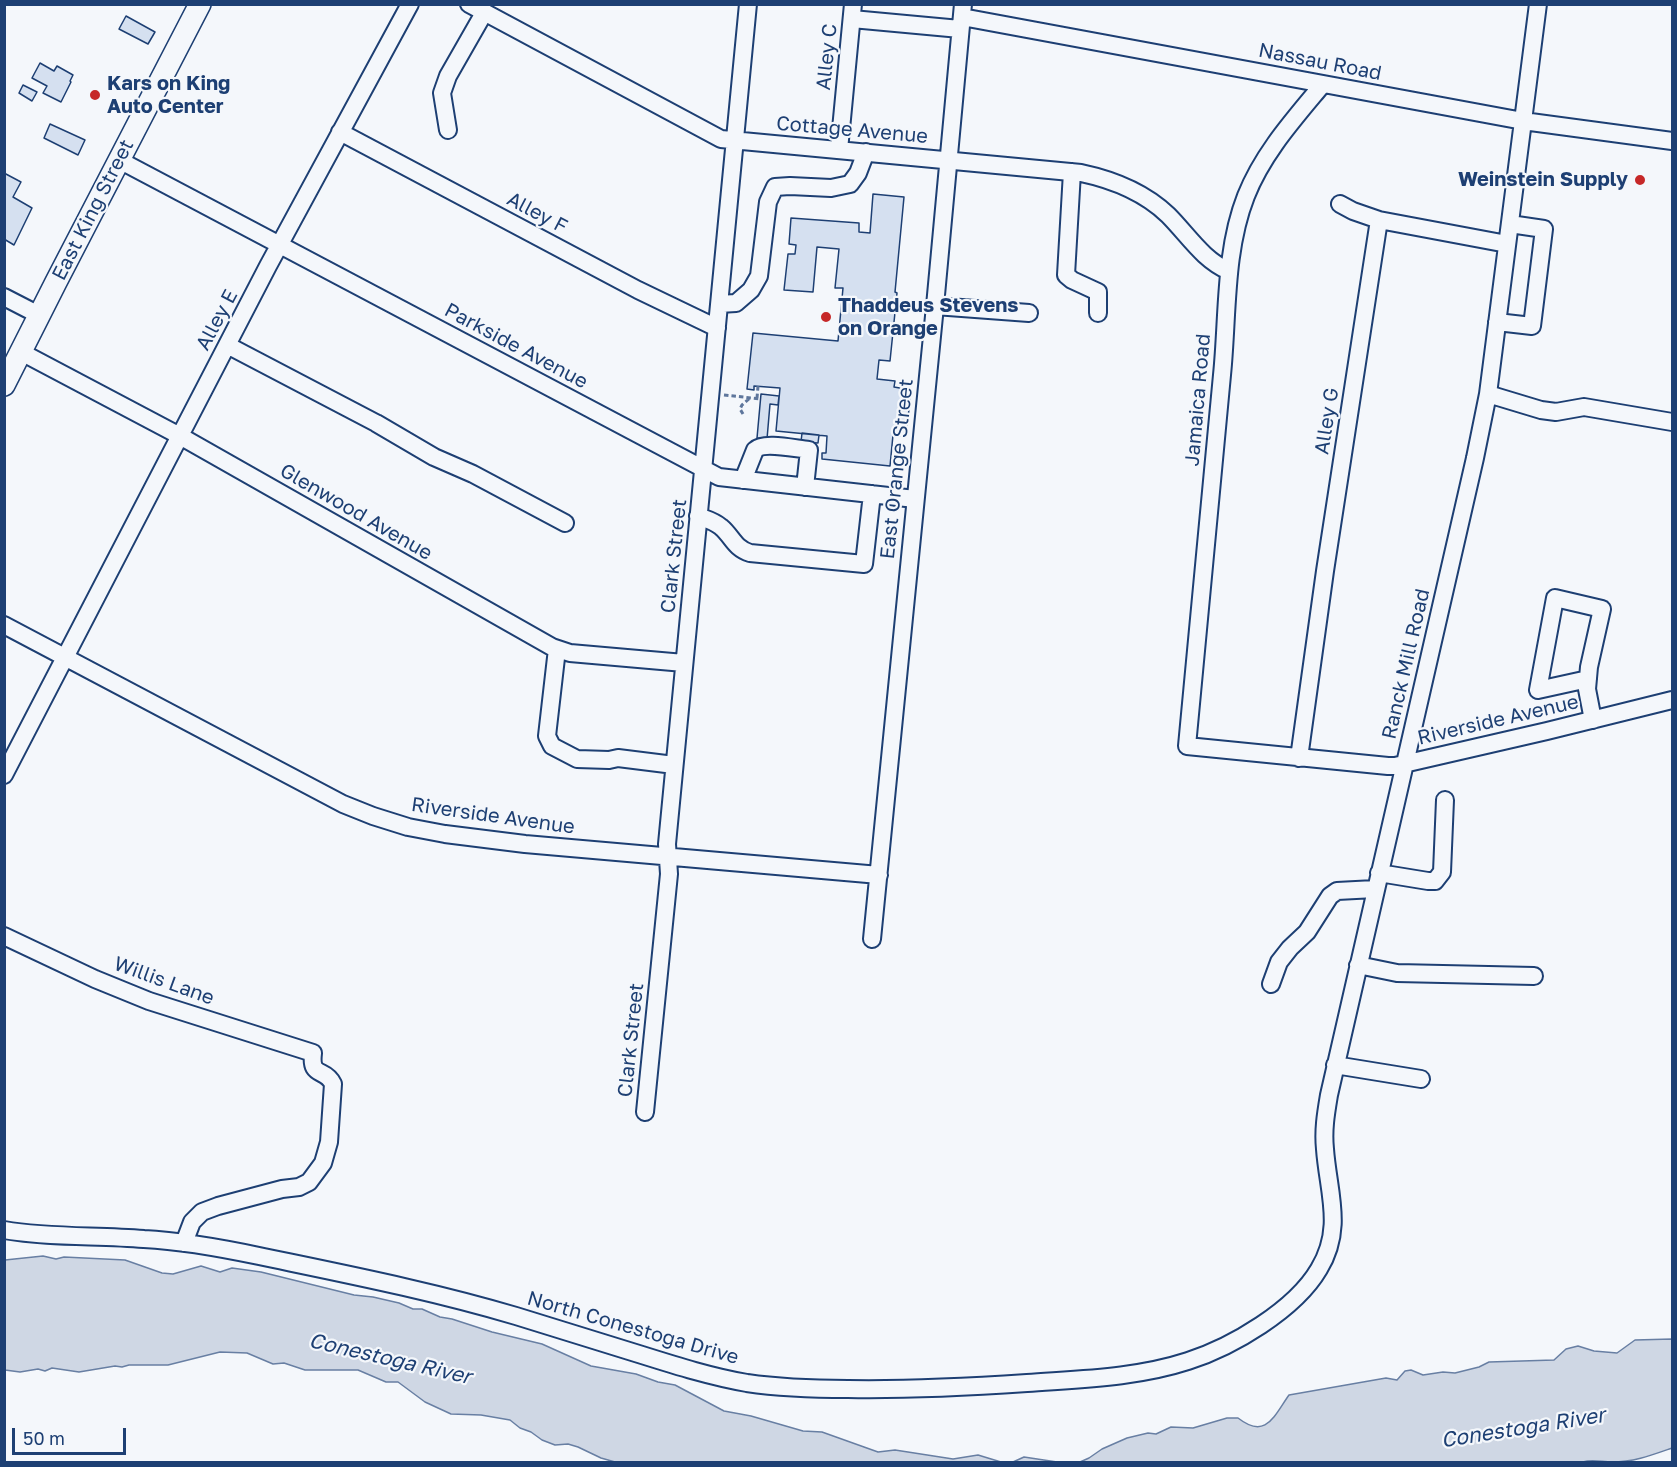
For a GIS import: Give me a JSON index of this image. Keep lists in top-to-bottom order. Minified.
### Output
{"streets":{"main road":["East King Street"],"street":["Alley C","Nassau Road","Cottage Avenue","Alley F","Alley E","Parkside Avenue","Jamaica Road","Alley G","East Orange Street","Glenwood Avenue","Clark Street","Ranck Mill Road","Riverside Avenue","Willis Lane","North Conestoga Drive"]},"crossings":[["Alley C","Nassau Road"],["Alley C","Cottage Avenue"],["Nassau Road","Jamaica Road"],["Nassau Road","East Orange Street"],["Nassau Road","Ranck Mill Road"],["Cottage Avenue","Jamaica Road"],["Cottage Avenue","East Orange Street"],["Cottage Avenue","Clark Street"],["East King Street","Parkside Avenue"],["East King Street","Glenwood Avenue"],["Alley F","Alley E"],["Alley F","Clark Street"],["Alley E","Parkside Avenue"],["Alley E","Glenwood Avenue"],["Alley E","Riverside Avenue"],["Parkside Avenue","East Orange Street"],["Parkside Avenue","Clark Street"],["Jamaica Road","Riverside Avenue"],["Alley G","Riverside Avenue"],["East Orange Street","Riverside Avenue"],["Glenwood Avenue","Clark Street"],["Clark Street","Riverside Avenue"],["Ranck Mill Road","Riverside Avenue"],["Ranck Mill Road","North Conestoga Drive"],["Willis Lane","North Conestoga Drive"]],"water":["Conestoga River"],"places":["Kars on King Auto Center","Weinstein Supply","Thaddeus Stevens on Orange"],"scale_bar":"50 m"}
